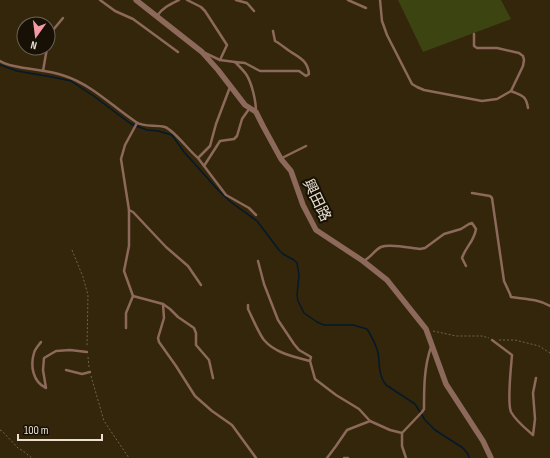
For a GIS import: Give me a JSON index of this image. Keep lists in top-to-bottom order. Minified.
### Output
{"streets":{"street":["興田路"]},"scale_bar":"100 m","north":"bottom"}
